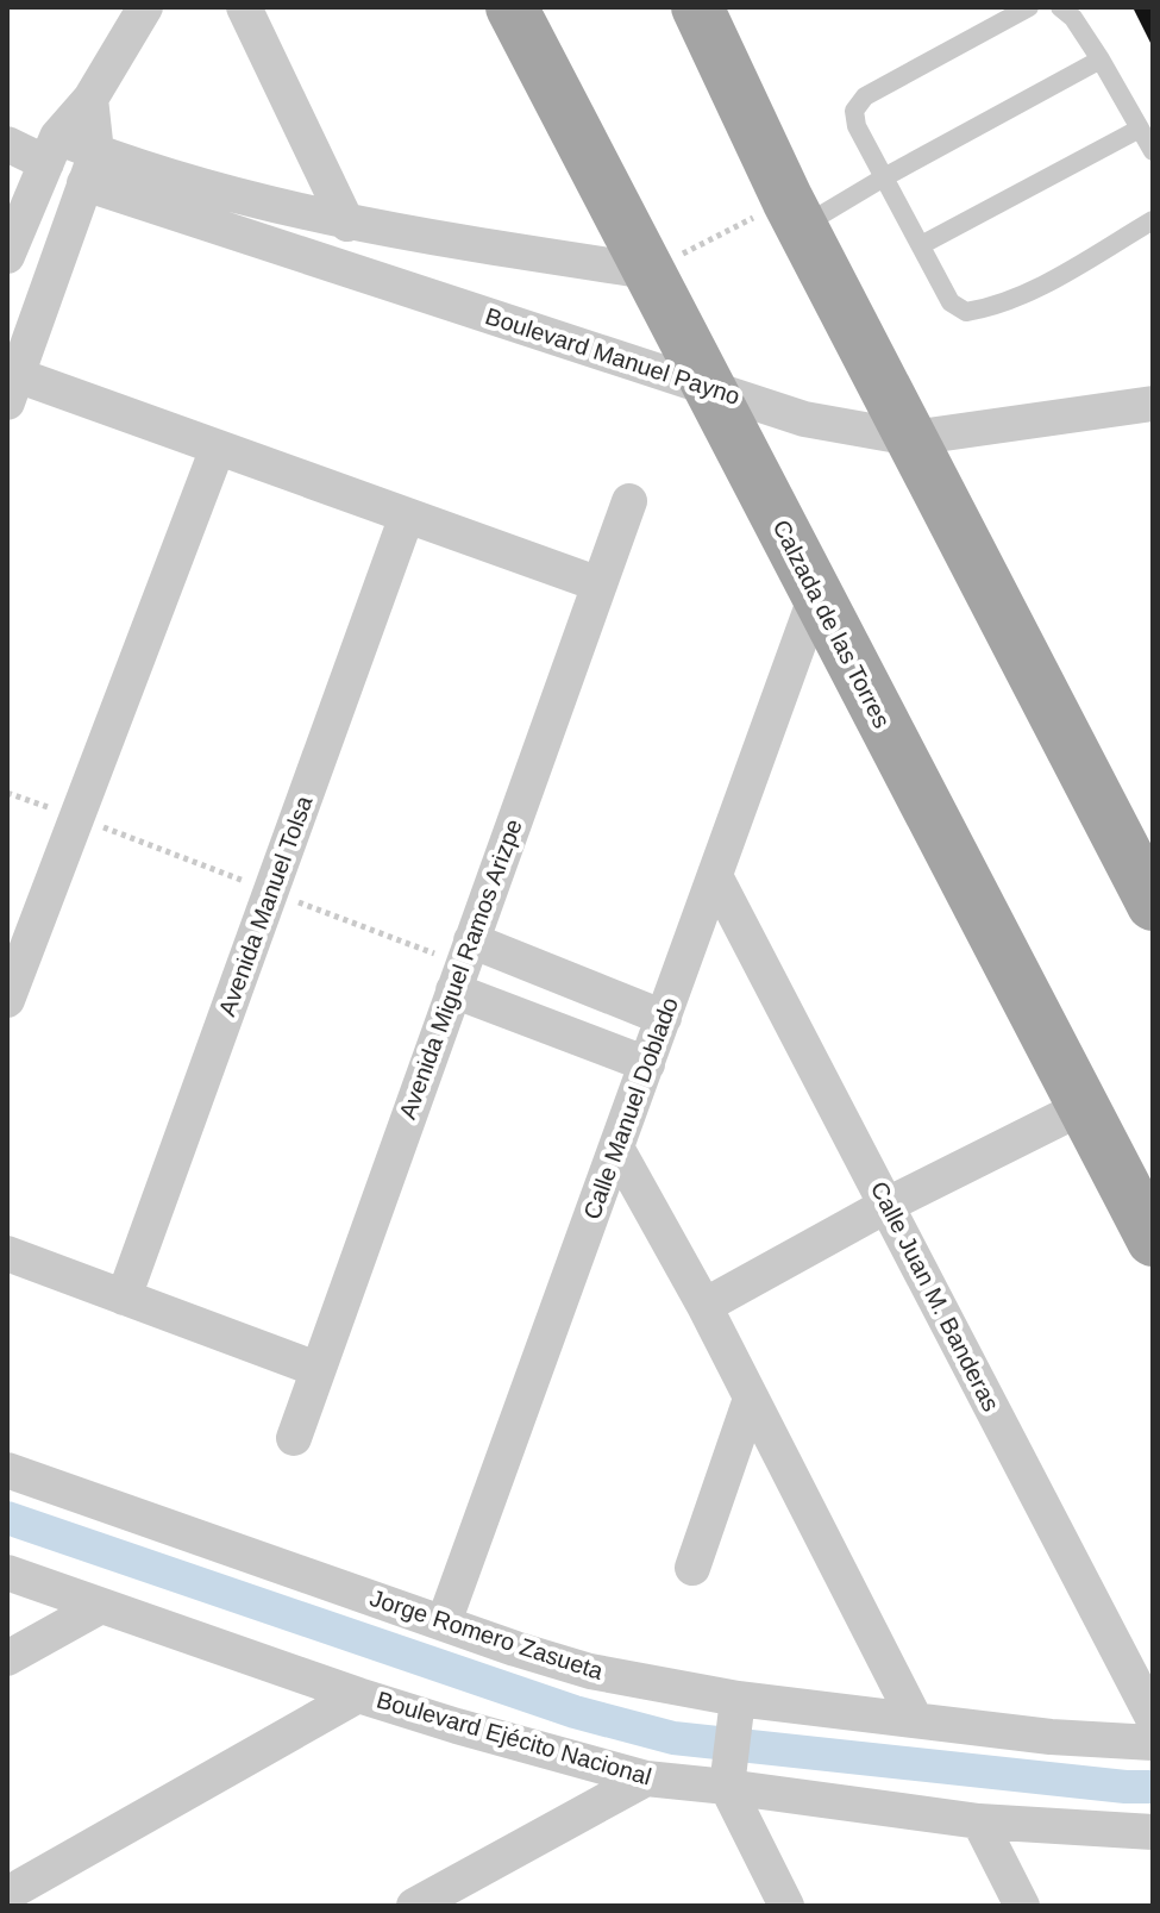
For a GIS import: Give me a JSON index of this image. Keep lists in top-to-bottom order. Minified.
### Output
{"streets":{"main road":["Calzada de las Torres"],"street":["Boulevard Manuel Payno","Avenida Manuel Tolsa","Avenida Miguel Ramos Arizpe","Calle Manuel Doblado","Calle Juan M. Banderas","Jorge Romero Zasueta","Boulevard Ejécito Nacional"]},"crossings":[["Boulevard Manuel Payno","Calzada de las Torres"],["Calzada de las Torres","Calle Manuel Doblado"],["Calle Manuel Doblado","Calle Juan M. Banderas"],["Calle Manuel Doblado","Jorge Romero Zasueta"]]}
